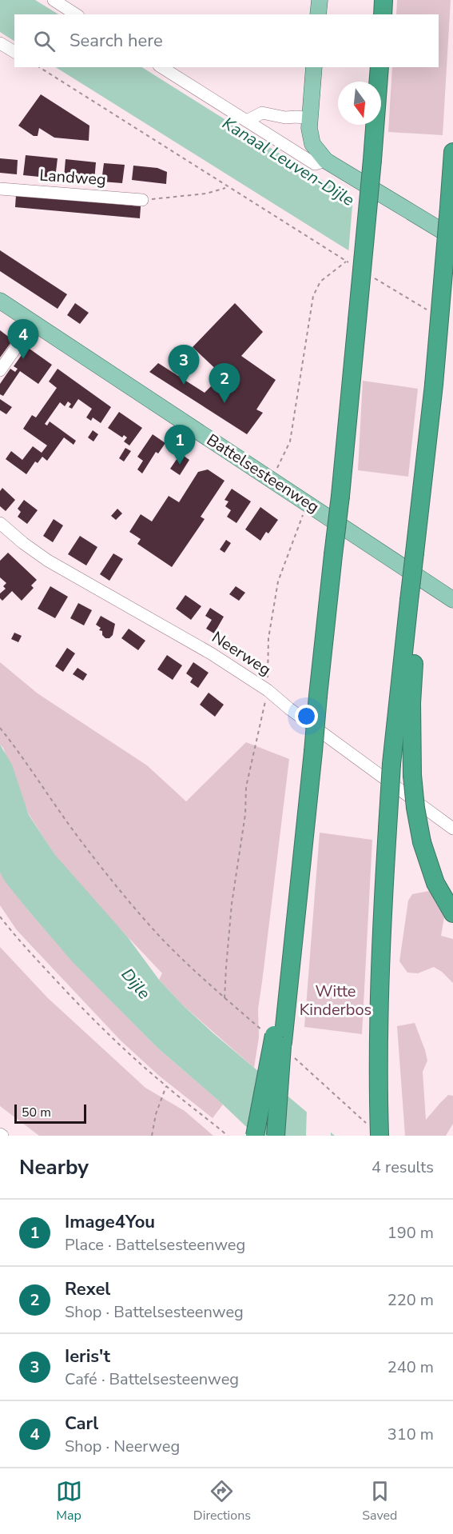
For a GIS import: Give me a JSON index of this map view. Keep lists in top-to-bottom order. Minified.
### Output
{"streets":{"main road":["Battelsesteenweg"],"street":["Landweg","Neerweg"]},"water":["Kanaal Leuven-Dijle","Dijle"],"parks":["Witte Kinderbos"],"scale_bar":"50 m","north":"bottom","page":{"search":"Search here","pins":["4","3","2","1"],"scale":"50 m","heading":["Nearby","4 results"],"list":[{"mark":"1","name":"Image4You","note":"Place · Battelsesteenweg","value":"190 m"},{"mark":"2","name":"Rexel","note":"Shop · Battelsesteenweg","value":"220 m"},{"mark":"3","name":"Ieris't","note":"Café · Battelsesteenweg","value":"240 m"},{"mark":"4","name":"Carl","note":"Shop · Neerweg","value":"310 m"}],"nav":["Map","Directions","Saved"]}}
